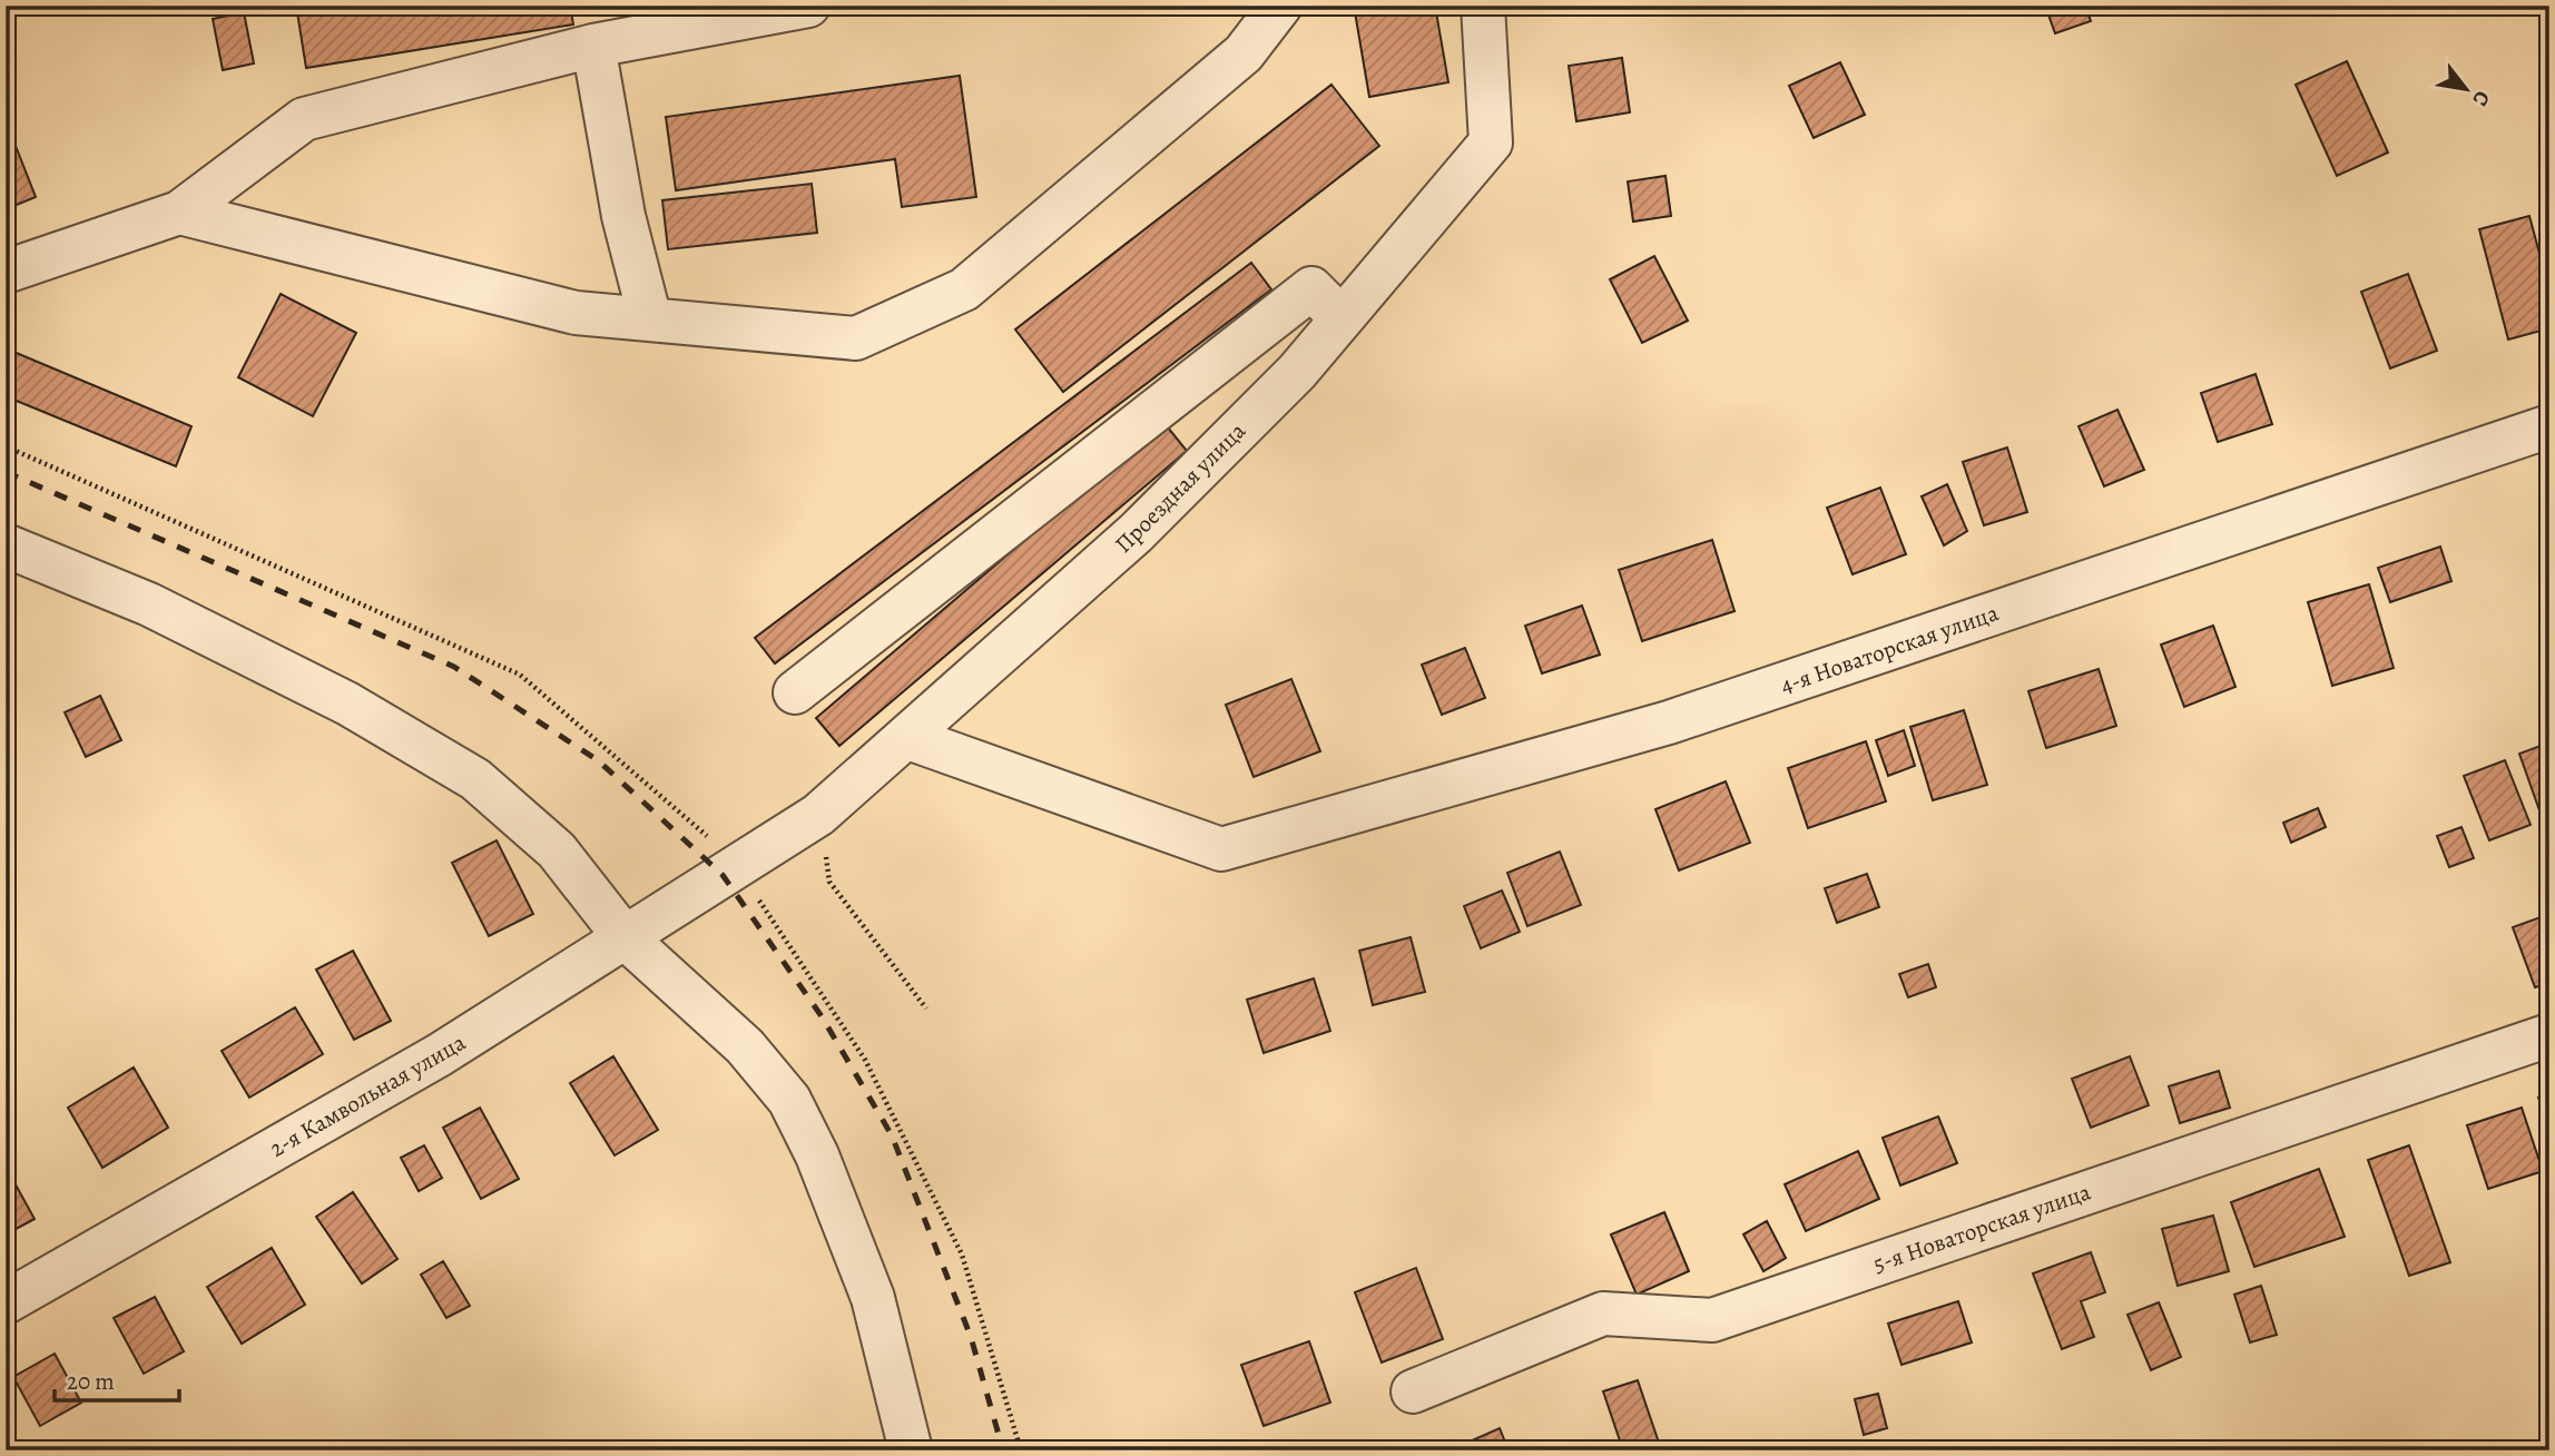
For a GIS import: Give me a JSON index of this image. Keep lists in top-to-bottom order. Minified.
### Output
{"streets":{"street":["Проездная улица","4-я Новаторская улица","2-я Камвольная улица","5-я Новаторская улица"]},"crossings":[["Проездная улица","4-я Новаторская улица"],["Проездная улица","2-я Камвольная улица"]],"scale_bar":"20 m","north":"bottom right"}
